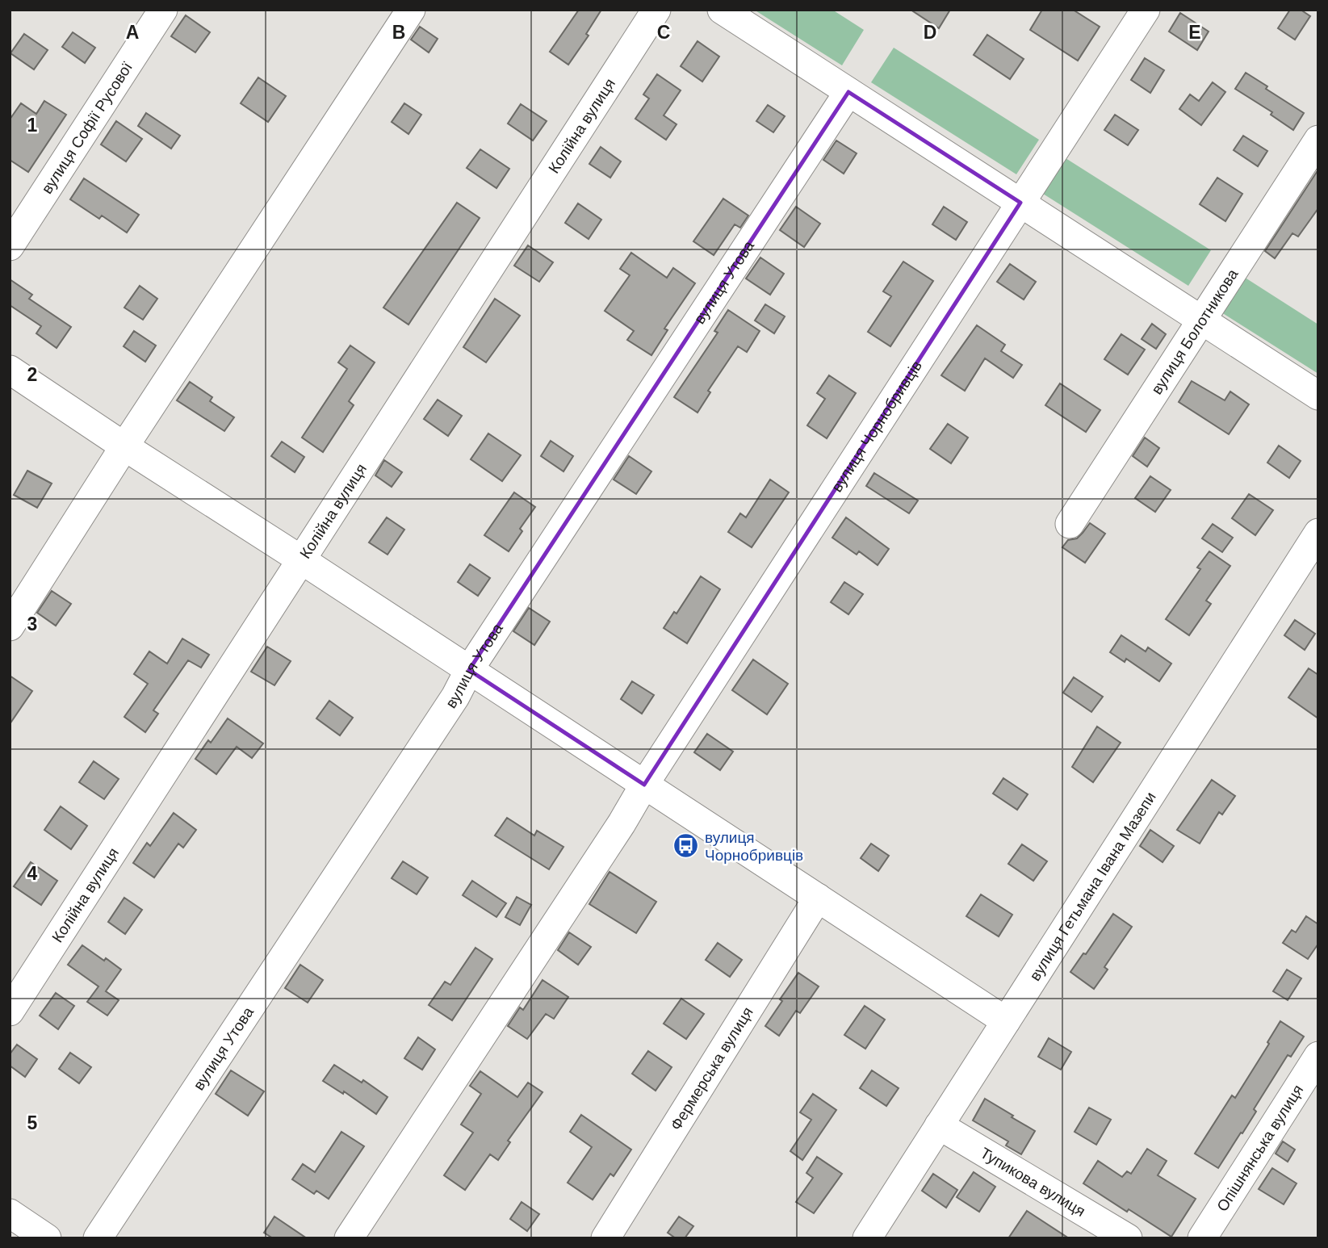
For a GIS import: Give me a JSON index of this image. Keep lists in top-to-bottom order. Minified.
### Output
{"streets":{"street":["Колійна вулиця","вулиця Софії Русової","вулиця Утова","вулиця Болотникова","вулиця Чорнобривців","вулиця Гетьмана Івана Мазепи","Фермерська вулиця","Опішнянська вулиця","Тупикова вулиця"]},"crossings":[["вулиця Гетьмана Івана Мазепи","Тупикова вулиця"]],"places":{"bus stop":["вулиця Чорнобривців"]},"grid":{"columns":["A","B","C","D","E"],"rows":["1","2","3","4","5"]}}
